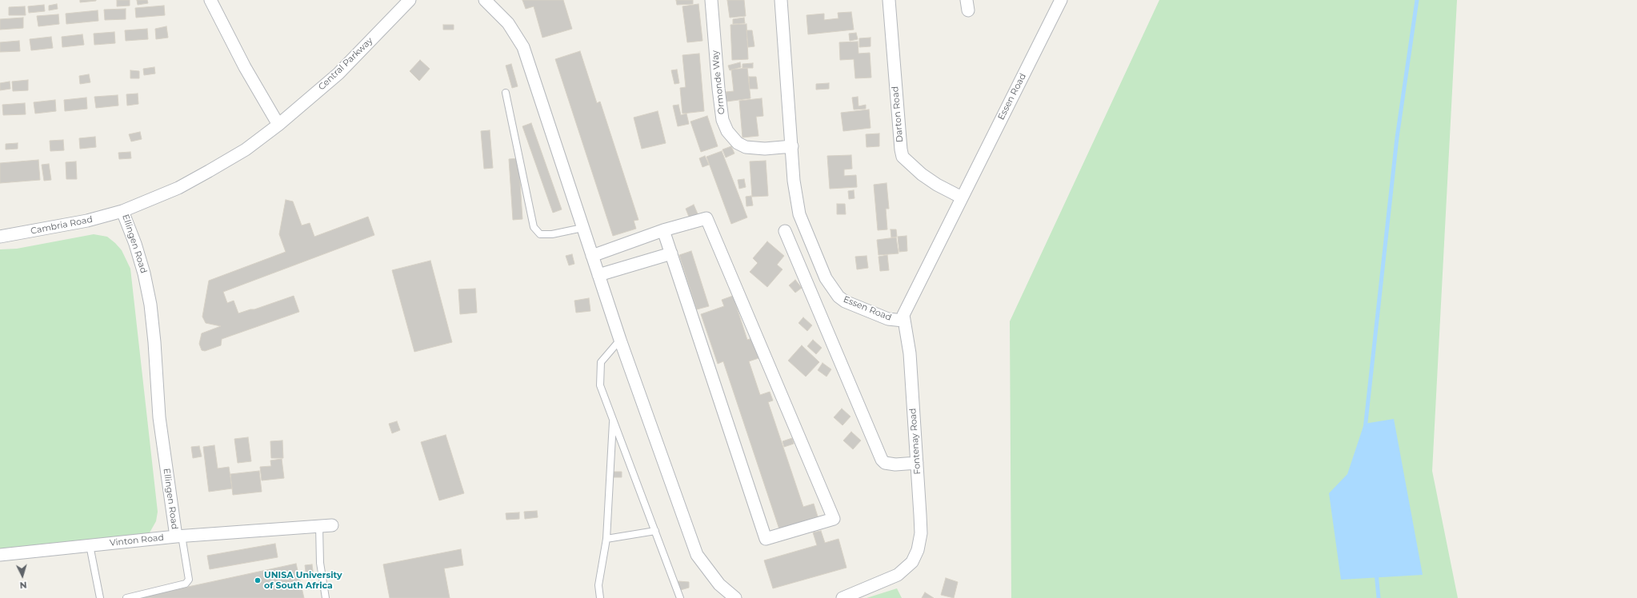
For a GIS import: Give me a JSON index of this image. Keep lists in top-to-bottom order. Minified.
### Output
{"streets":{"street":["Central Parkway","Ormonde Way","Essen Road","Darton Road","Cambria Road","Ellingen Road","Fontenay Road","Vinton Road"]},"crossings":[["Central Parkway","Ellingen Road"],["Ormonde Way","Essen Road"],["Essen Road","Darton Road"],["Essen Road","Fontenay Road"],["Cambria Road","Ellingen Road"],["Ellingen Road","Vinton Road"]],"places":["UNISA University of South Africa"],"north":"bottom"}
